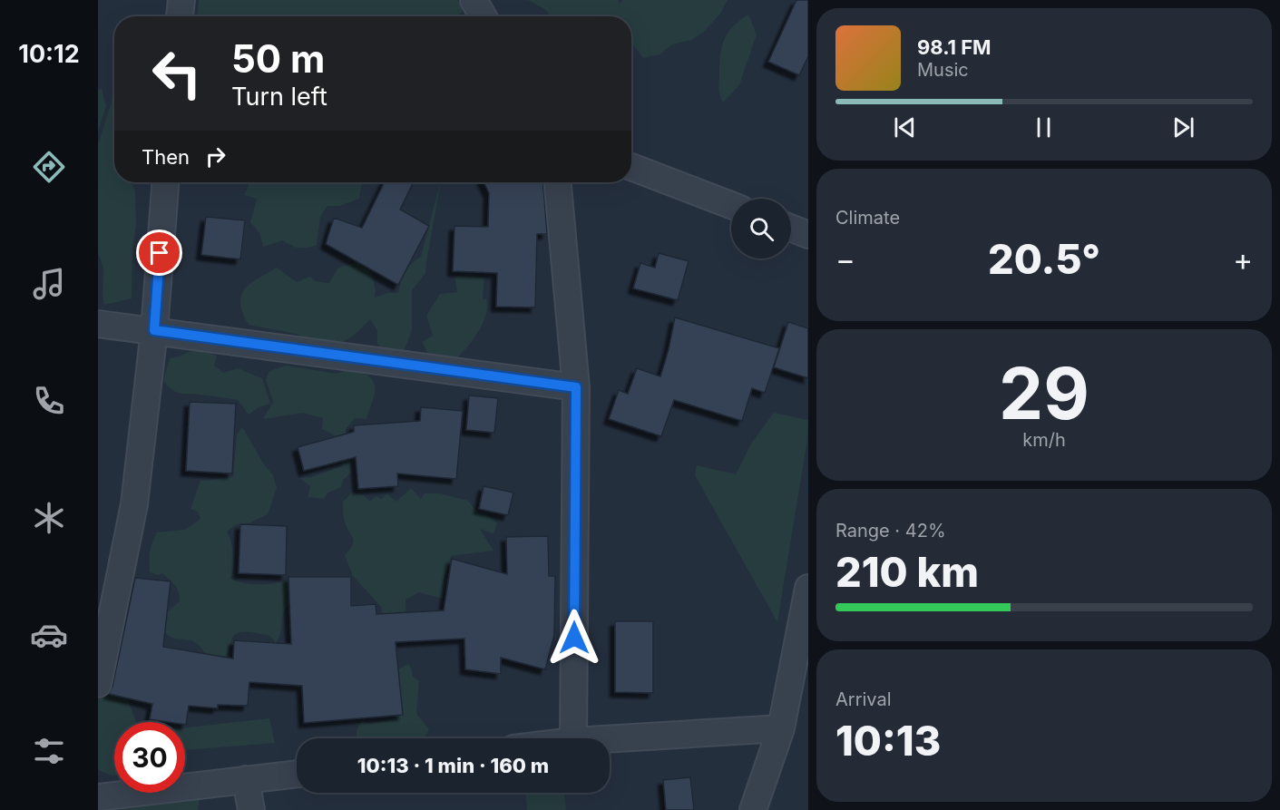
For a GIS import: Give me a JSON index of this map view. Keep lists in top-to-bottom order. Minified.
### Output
{"page":{"tabs":"10:12","turn":["50 m","Turn left"],"song":["98.1 FM","Music"],"then":"Then","tile":["Climate",["29","km/h"],["Range · 42%","210 km"],["Arrival","10:13"]],"heat":["−","20.5°","+"],"limit":"30","trip":"10:13 · 1 min · 160 m"}}
